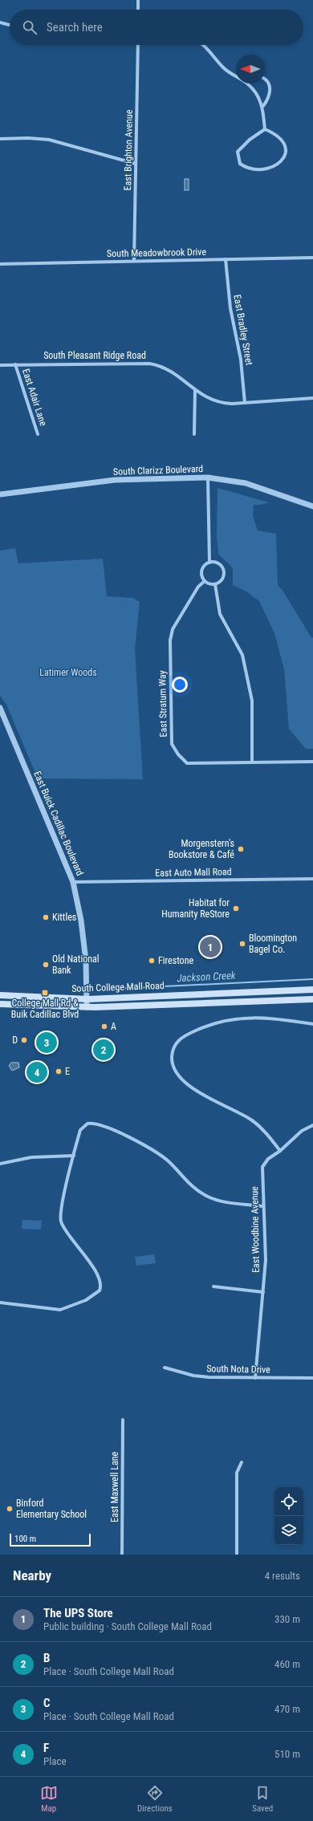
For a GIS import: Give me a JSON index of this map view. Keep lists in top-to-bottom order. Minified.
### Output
{"streets":{"main road":["South College Mall Road"],"street":["East Brighton Avenue","South Meadowbrook Drive","East Bradley Street","South Pleasant Ridge Road","East Adair Lane","South Clarizz Boulevard","East Stratum Way","East Buick Cadillac Boulevard","East Auto Mall Road","East Woodbine Avenue","South Nota Drive","East Maxwell Lane"]},"crossings":[["East Brighton Avenue","South Meadowbrook Drive"],["South Meadowbrook Drive","East Bradley Street"],["East Bradley Street","South Pleasant Ridge Road"],["South Pleasant Ridge Road","East Adair Lane"],["East Buick Cadillac Boulevard","East Auto Mall Road"],["East Buick Cadillac Boulevard","South College Mall Road"],["East Woodbine Avenue","South Nota Drive"]],"water":["Jackson Creek"],"parks":["Latimer Woods"],"places":{"other":["Morgenstern's Bookstore & Café","Habitat for Humanity ReStore","Kittles","Bloomington Bagel Co.","Firestone","Old National Bank","A","D","E","Binford Elementary School"],"transit":["College Mall Rd & Buik Cadillac Blvd"]},"scale_bar":"100 m","north":"left","page":{"search":"Search here","pins":["1","3","2","4"],"scale":"100 m","heading":["Nearby","4 results"],"list":[{"mark":"1","name":"The UPS Store","note":"Public building · South College Mall Road","value":"330 m"},{"mark":"2","name":"B","note":"Place · South College Mall Road","value":"460 m"},{"mark":"3","name":"C","note":"Place · South College Mall Road","value":"470 m"},{"mark":"4","name":"F","note":"Place","value":"510 m"}],"nav":["Map","Directions","Saved"]}}
